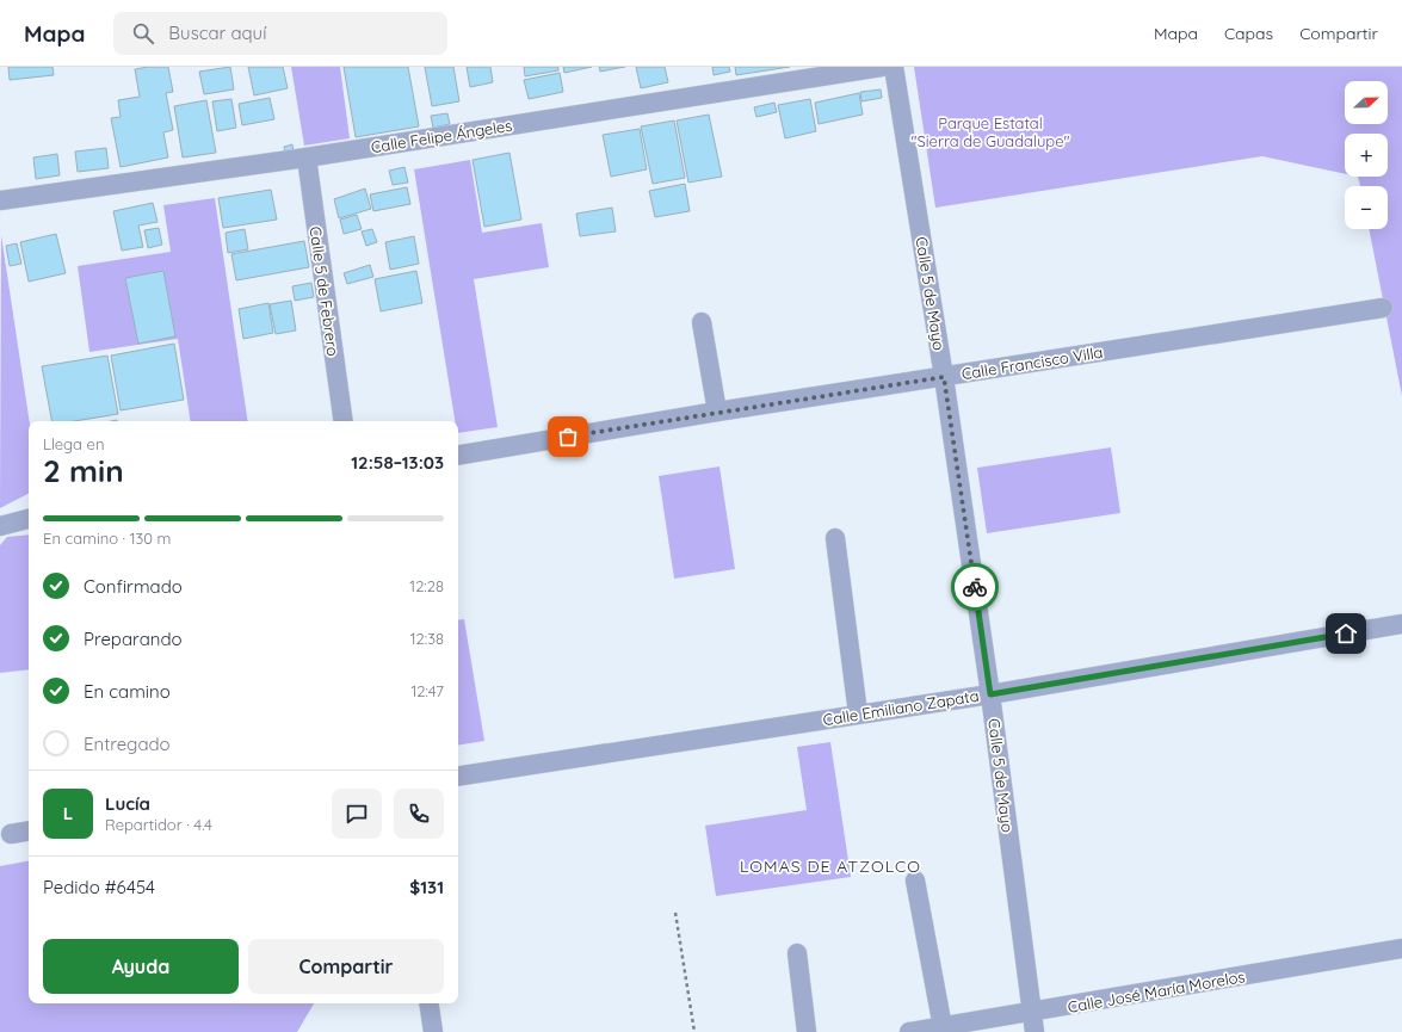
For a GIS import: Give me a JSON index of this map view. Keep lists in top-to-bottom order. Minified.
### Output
{"streets":{"street":["Calle Felipe Ángeles","Calle 5 de Febrero","Calle 5 de Mayo","Calle Francisco Villa","Calle Emiliano Zapata","Calle José María Morelos"]},"crossings":[["Calle Felipe Ángeles","Calle 5 de Febrero"],["Calle 5 de Mayo","Calle Francisco Villa"],["Calle 5 de Mayo","Calle Emiliano Zapata"],["Calle 5 de Mayo","Calle José María Morelos"]],"districts":["LOMAS DE ATZOLCO"],"parks":["Parque Estatal \"Sierra de Guadalupe\""],"north":"right","page":{"header":"Mapa","search":"Buscar aquí","nav":["Mapa","Capas","Compartir"],"map_buttons":["+","−"],"heading":["2 min","Llega en","12:58–13:03"],"panel":["Lucía","Repartidor · 4.4","Pedido #6454","$131"],"bar":"En camino · 130 m","list":[["Confirmado","12:28"],["Preparando","12:38"],["En camino","12:47"],"Entregado"],"round":"L","buttons":["Ayuda","Compartir"]}}
